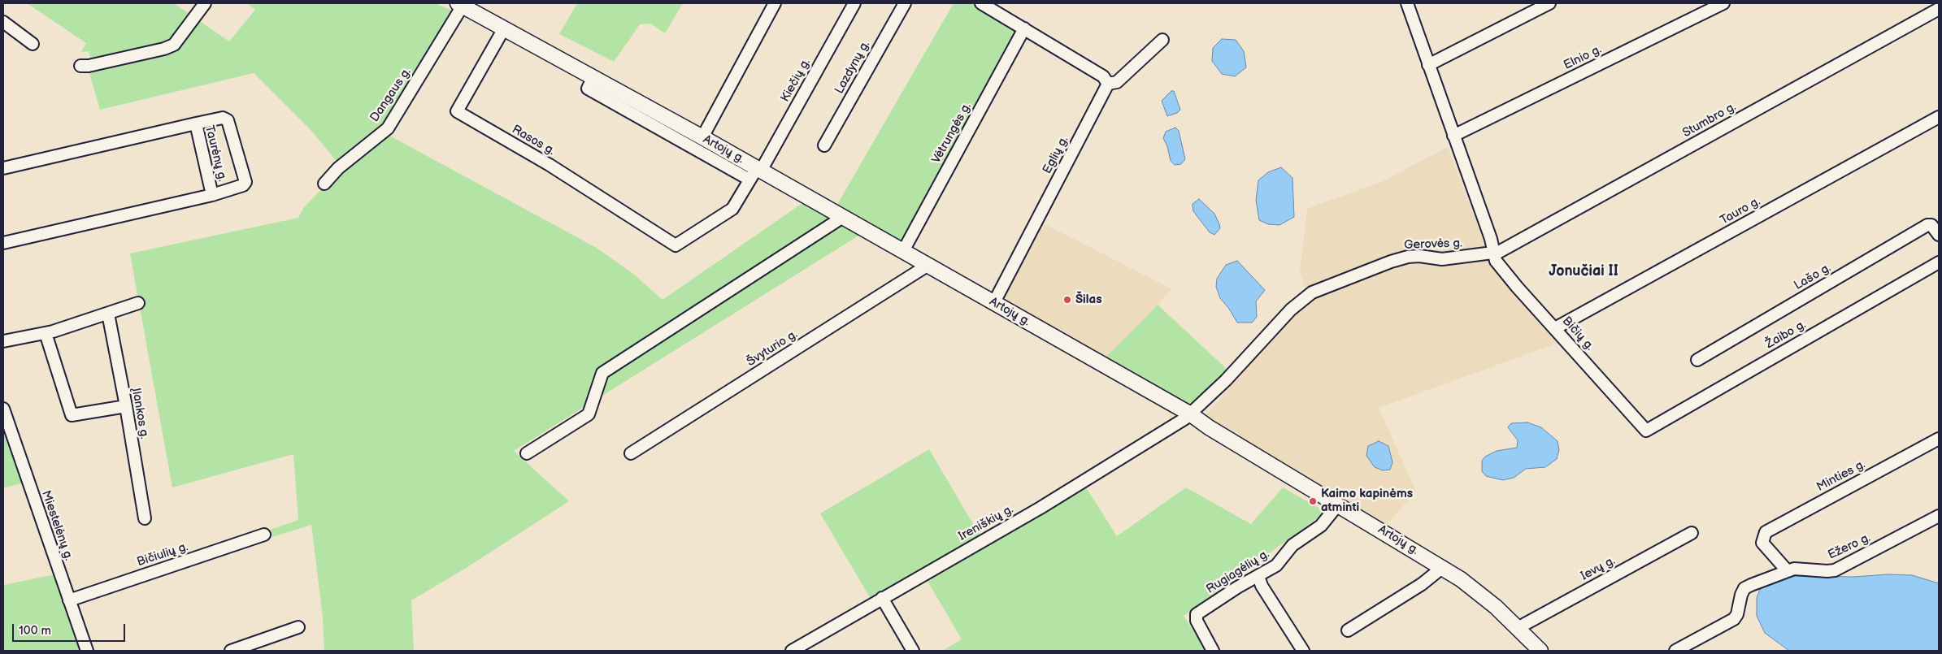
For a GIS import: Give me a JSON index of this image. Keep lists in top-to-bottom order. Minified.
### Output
{"streets":{"main road":["Artojų g."],"street":["Elnio g.","Lazdynų g.","Kiečių g.","Dangaus g.","Stumbro g.","Vėtrungės g.","Rasos g.","Taurėnų g.","Eglių g.","Tauro g.","Gerovės g.","Lašo g.","Bičių g.","Žaibo g.","Švyturio g.","Įlankos g.","Minties g.","Ireniškių g.","Miestelėnų g.","Ežero g.","Bičiulių g.","Ievų g.","Rugiagėlių g."]},"crossings":[["Kiečių g.","Rasos g."],["Kiečių g.","Artojų g."],["Dangaus g.","Artojų g."],["Stumbro g.","Gerovės g."],["Stumbro g.","Bičių g."],["Vėtrungės g.","Artojų g."],["Rasos g.","Artojų g."],["Artojų g.","Eglių g."],["Artojų g.","Gerovės g."],["Artojų g.","Švyturio g."],["Artojų g.","Ireniškių g."],["Artojų g.","Ievų g."],["Artojų g.","Rugiagėlių g."],["Tauro g.","Bičių g."],["Gerovės g.","Bičių g."],["Gerovės g.","Ireniškių g."],["Bičių g.","Žaibo g."],["Minties g.","Ežero g."],["Miestelėnų g.","Bičiulių g."]],"districts":["Jonučiai II"],"places":["Šilas","Kaimo kapinėms atminti"],"scale_bar":"100 m"}
